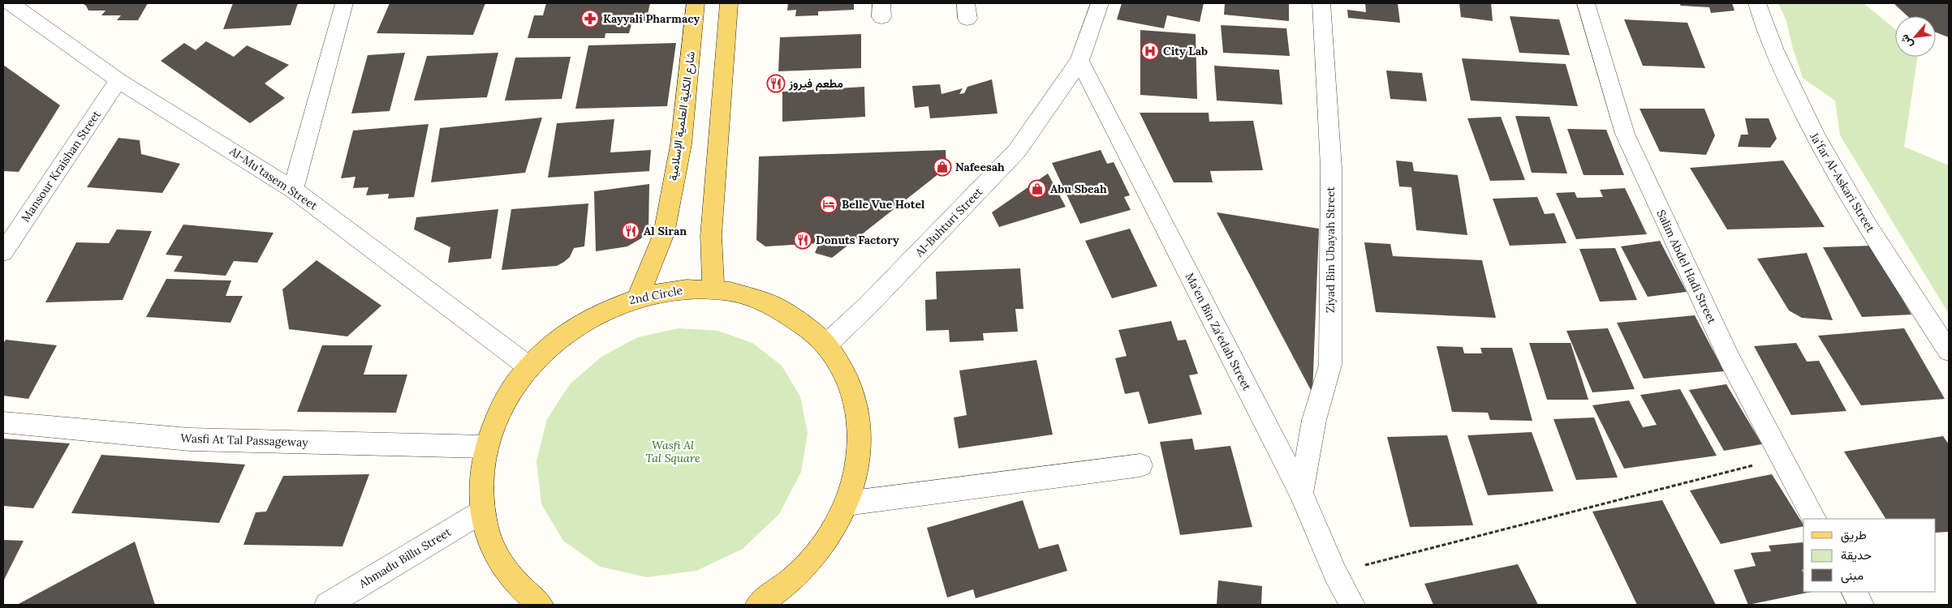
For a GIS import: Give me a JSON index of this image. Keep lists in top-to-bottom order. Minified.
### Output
{"streets":{"main road":["شارع الكلية العلمية الإسلامية","2nd Circle"],"street":["Mansour Kraishan Street","Al-Muʻtasem Street","Jaʻfar Al-Askari Street","Al-Buhturi Street","Ziyad Bin Ubayah Street","Salim Abdel Hadi Street","Ma'en Bin Za'edah Street","Wasfi At Tal Passageway","Ahmadu Billu Street"]},"crossings":[["شارع الكلية العلمية الإسلامية","2nd Circle"],["Mansour Kraishan Street","Al-Muʻtasem Street"],["Al-Muʻtasem Street","2nd Circle"],["Al-Buhturi Street","2nd Circle"],["Al-Buhturi Street","Ma'en Bin Za'edah Street"],["Ziyad Bin Ubayah Street","Ma'en Bin Za'edah Street"],["2nd Circle","Wasfi At Tal Passageway"],["2nd Circle","Ahmadu Billu Street"]],"parks":["Wasfi Al Tal Square"],"places":{"pharmacy":["Kayyali Pharmacy"],"hospital":["City Lab"],"restaurant":["مطعم فيروز","Al Siran","Donuts Factory"],"shop":["Nafeesah","Abu Sbeah"],"hotel":["Belle Vue Hotel"]},"legend":["طريق","حديقة","مبنى"],"north":"bottom left"}
